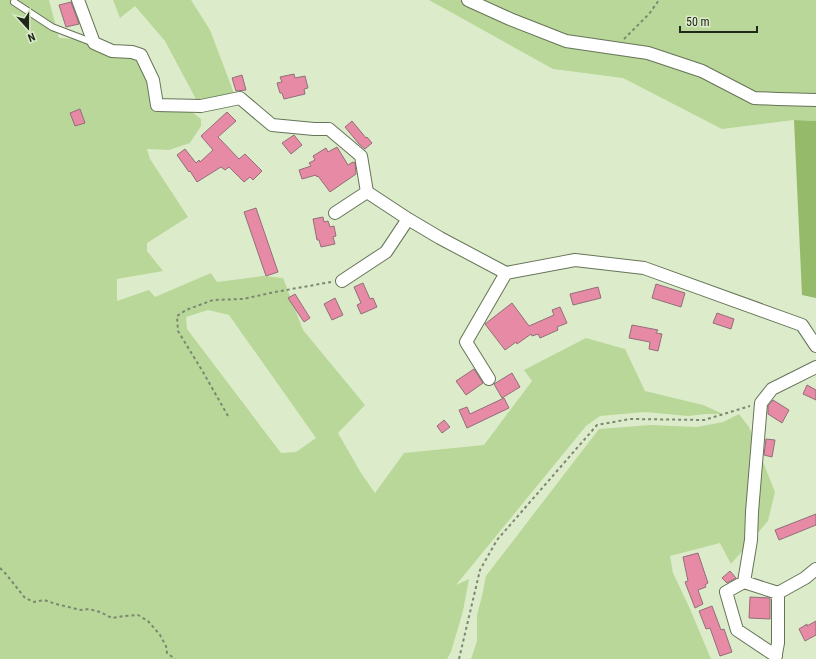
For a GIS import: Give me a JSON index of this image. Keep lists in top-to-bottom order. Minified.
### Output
{"scale_bar":"50 m","north":"bottom"}
